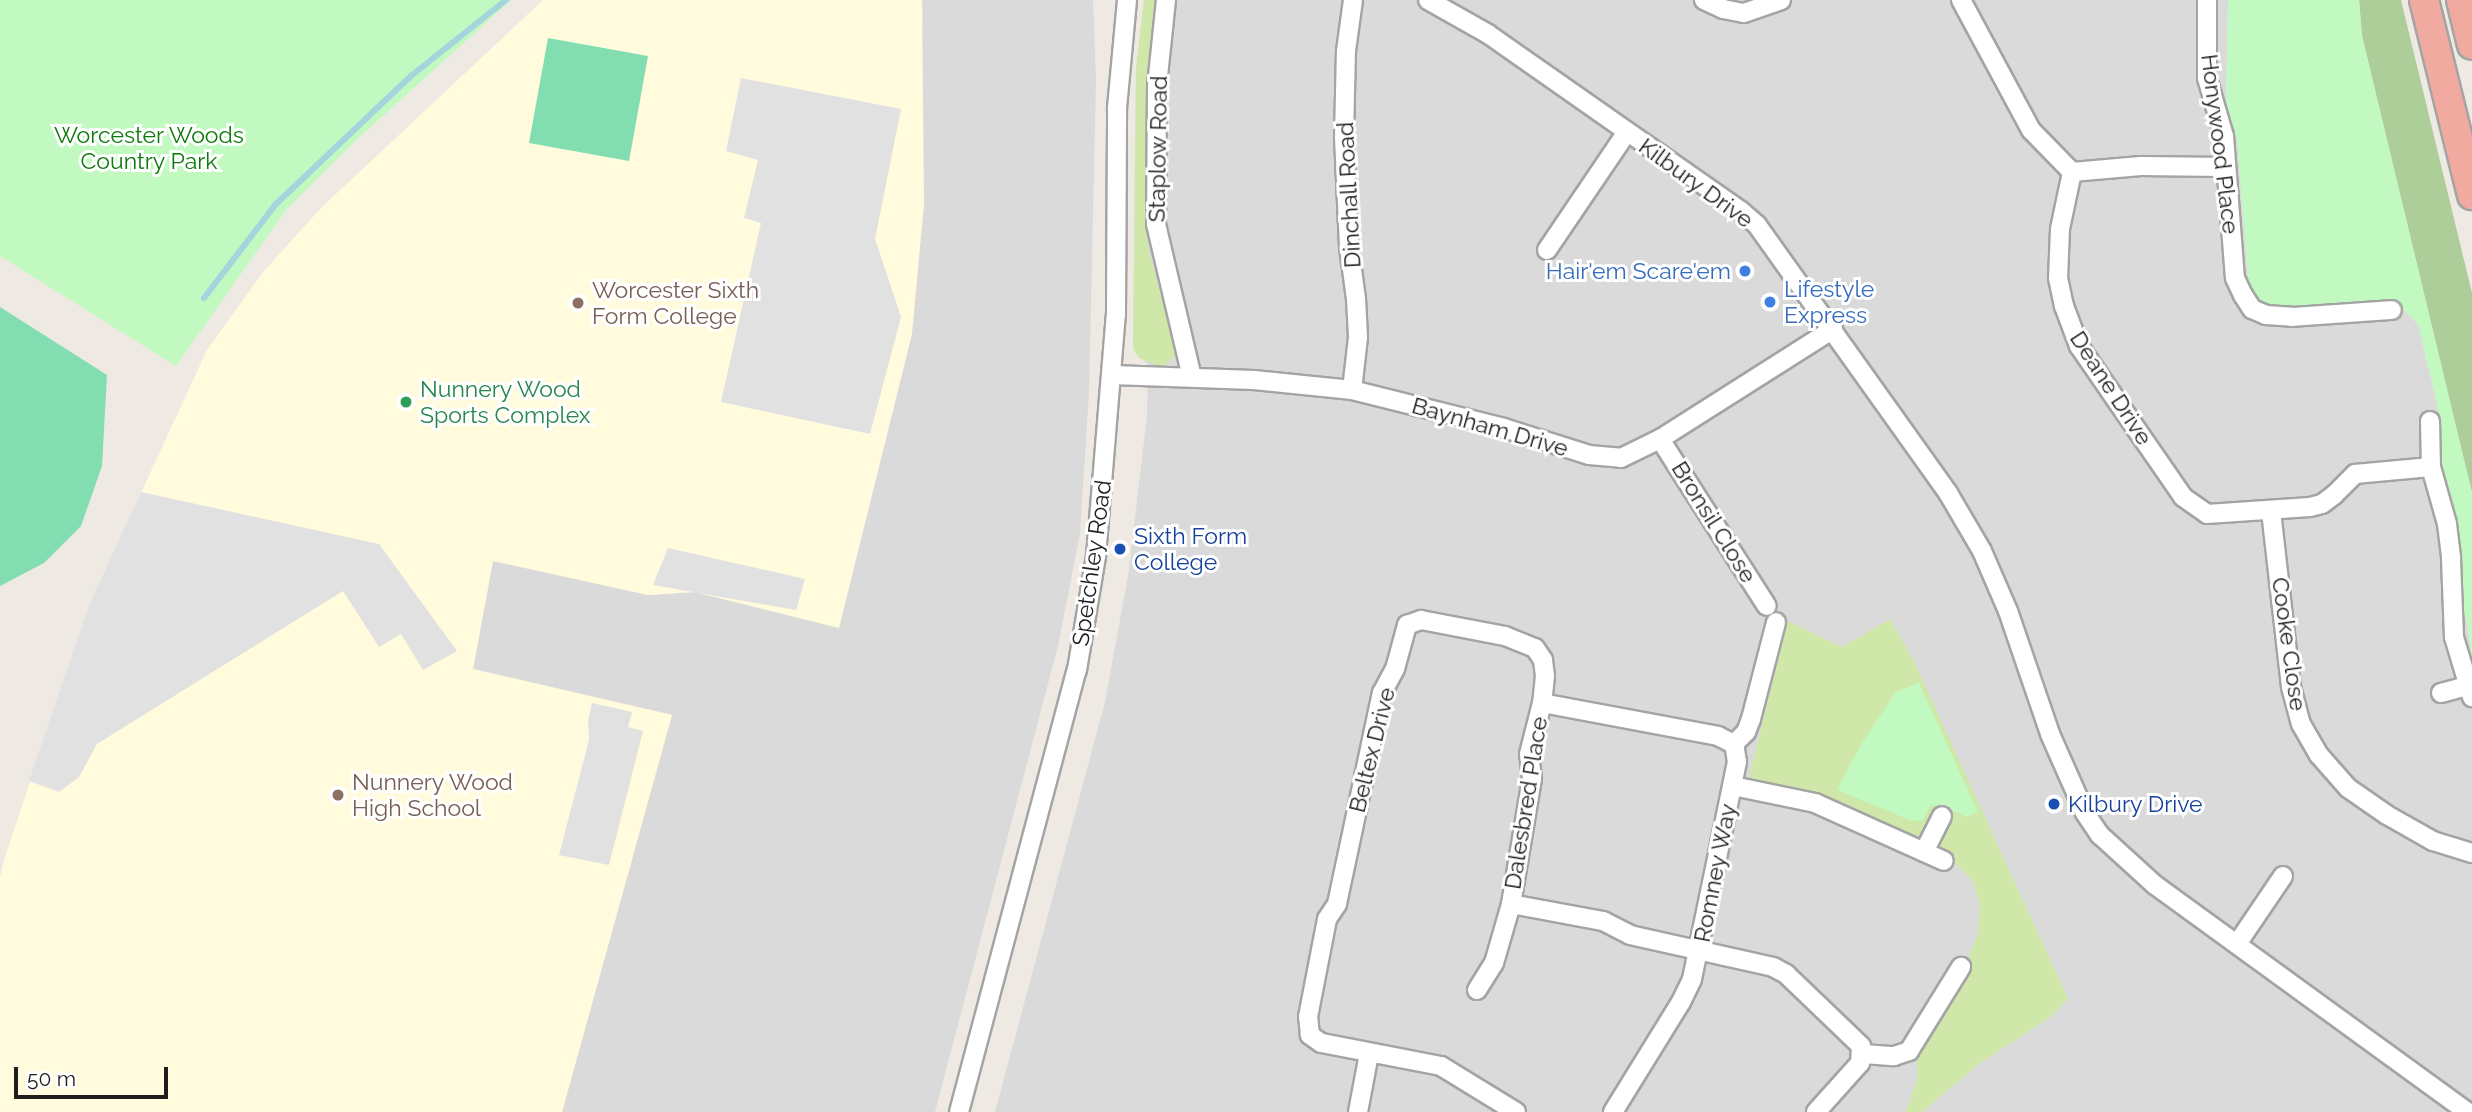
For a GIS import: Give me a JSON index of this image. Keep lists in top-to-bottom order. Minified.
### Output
{"streets":{"street":["Honywood Place","Staplow Road","Kilbury Drive","Dinchall Road","Deane Drive","Baynham Drive","Bronsil Close","Spetchley Road","Cooke Close","Beltex Drive","Dalesbred Place","Romney Way"]},"crossings":[["Staplow Road","Baynham Drive"],["Kilbury Drive","Baynham Drive"],["Dinchall Road","Baynham Drive"],["Deane Drive","Cooke Close"],["Baynham Drive","Bronsil Close"],["Baynham Drive","Spetchley Road"],["Bronsil Close","Romney Way"],["Beltex Drive","Dalesbred Place"],["Dalesbred Place","Romney Way"]],"parks":["Worcester Woods Country Park"],"places":["Hair'em Scare'em","Lifestyle Express","Worcester Sixth Form College","Nunnery Wood Sports Complex","Sixth Form College","Nunnery Wood High School","Kilbury Drive"],"scale_bar":"50 m"}
